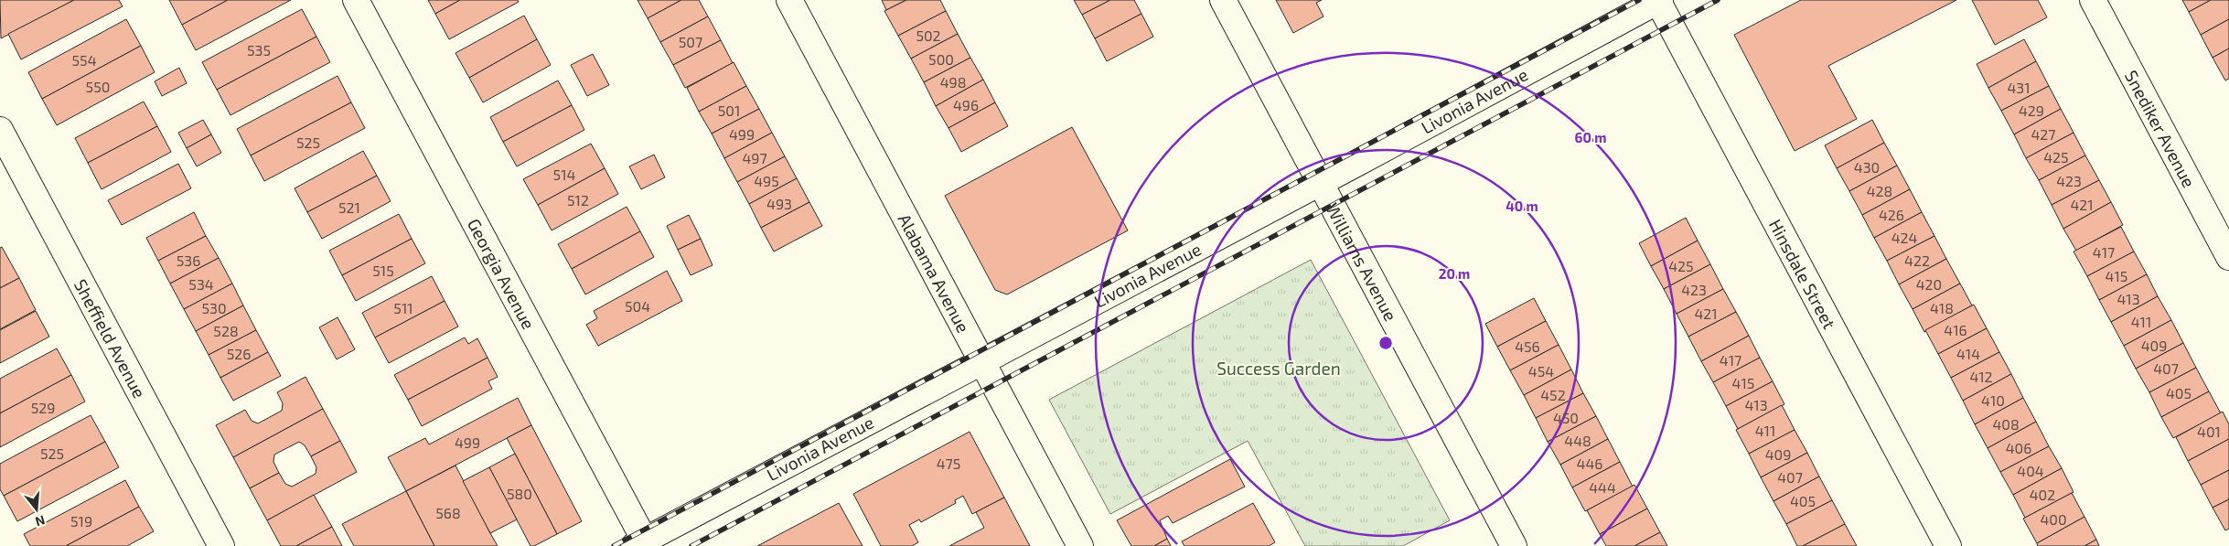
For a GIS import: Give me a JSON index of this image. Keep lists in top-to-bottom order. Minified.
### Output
{"streets":{"street":["Livonia Avenue","Snediker Avenue","Williams Avenue","Hinsdale Street","Georgia Avenue","Alabama Avenue","Sheffield Avenue"]},"crossings":[["Livonia Avenue","Williams Avenue"],["Livonia Avenue","Hinsdale Street"],["Livonia Avenue","Georgia Avenue"],["Livonia Avenue","Alabama Avenue"]],"parks":["Success Garden"],"house_numbers":["502","507","535","500","554","498","550","431","496","501","429","499","427","525","425","497","430","514","495","423","428","512","493","421","521","426","424","417","536","422","425","515","415","534","420","423","413","504","530","511","418","421","411","416","528","409","456","526","414","417","407","454","412","415","405","452","410","413","529","450","408","411","401","448","499","406","525","409","475","446","404","407","444","580","402","405","568","400","519"],"north":"bottom","rings":["60 m","40 m","20 m"]}
